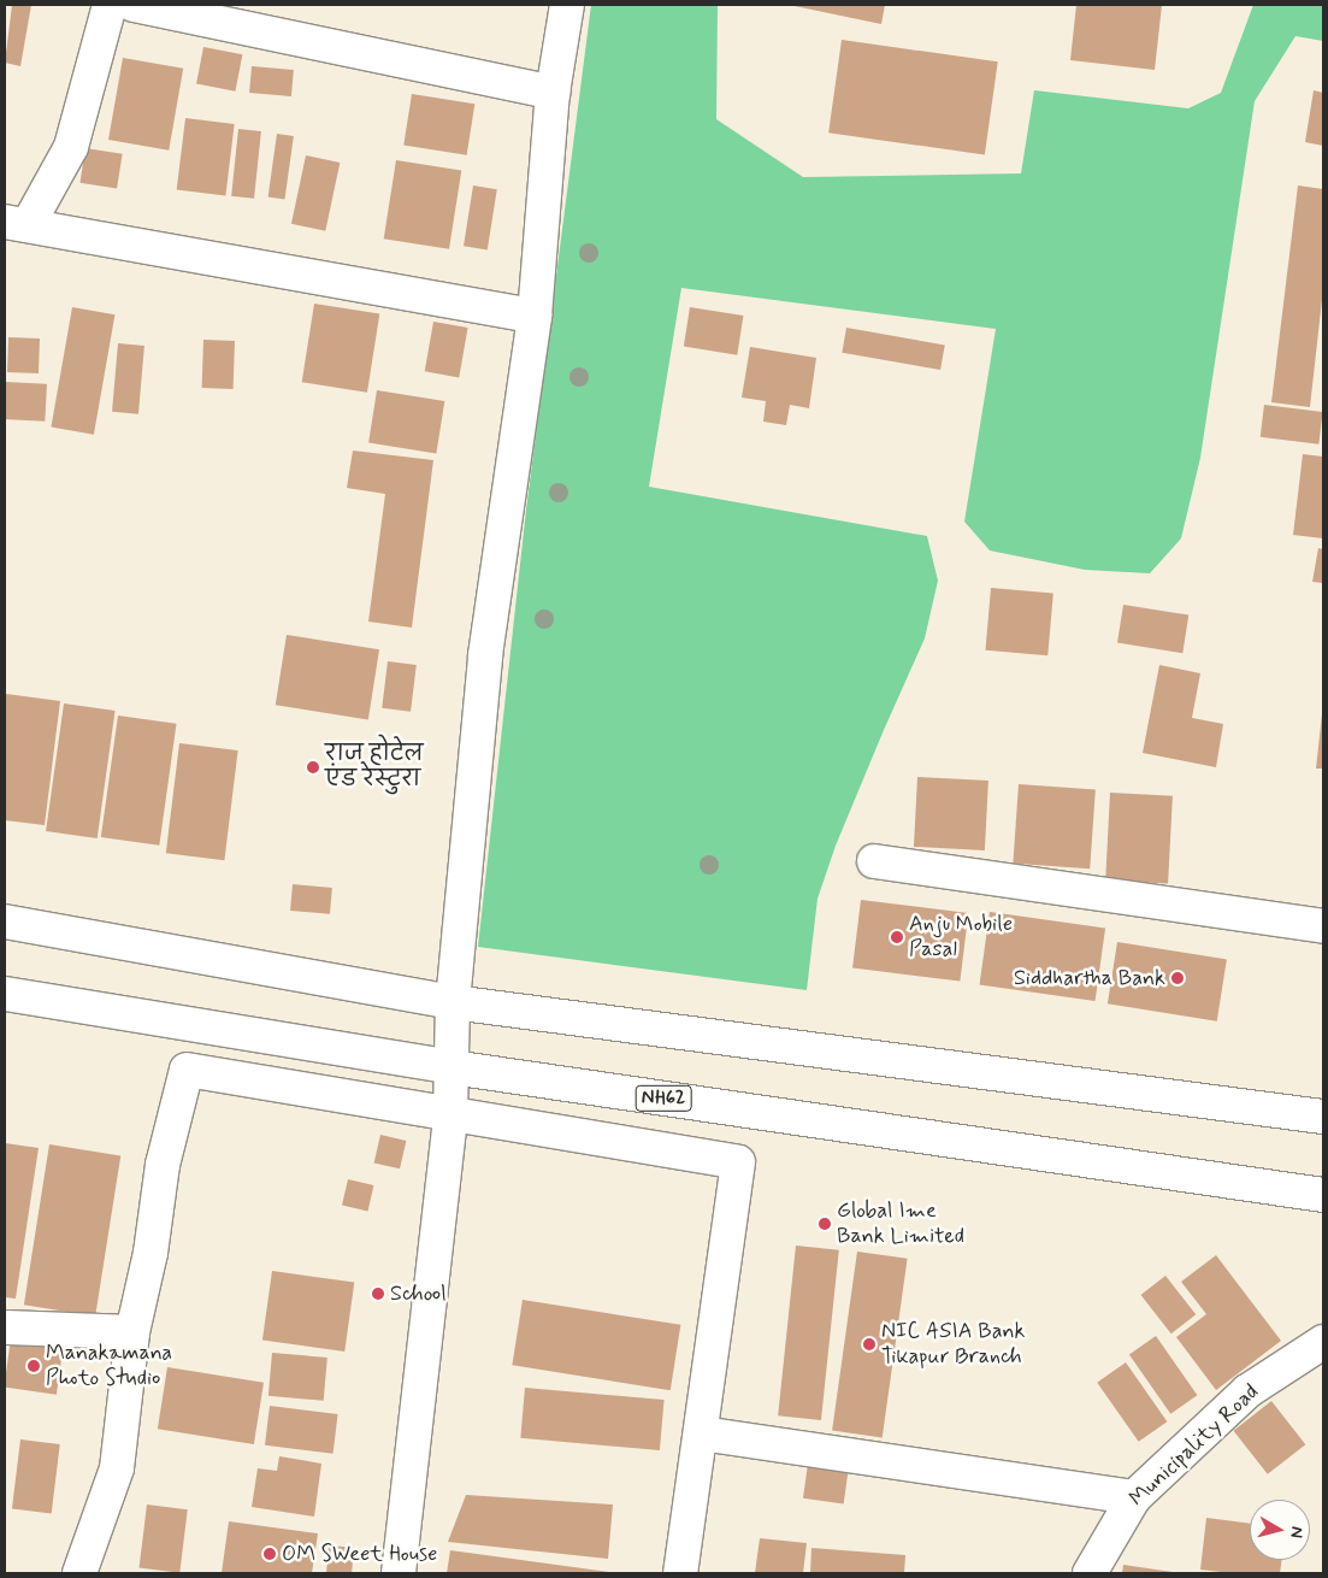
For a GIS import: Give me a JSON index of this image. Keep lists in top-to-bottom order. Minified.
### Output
{"streets":{"street":["NH62","Municipality Road"]},"places":["राज होटेल एंड रेस्टुरा","Anju Mobile Pasal","Siddhartha Bank","Global Ime Bank Limited","School","NIC ASIA Bank Tikapur Branch","Manakamana Photo Studio","OM SWeet House"],"north":"right"}
